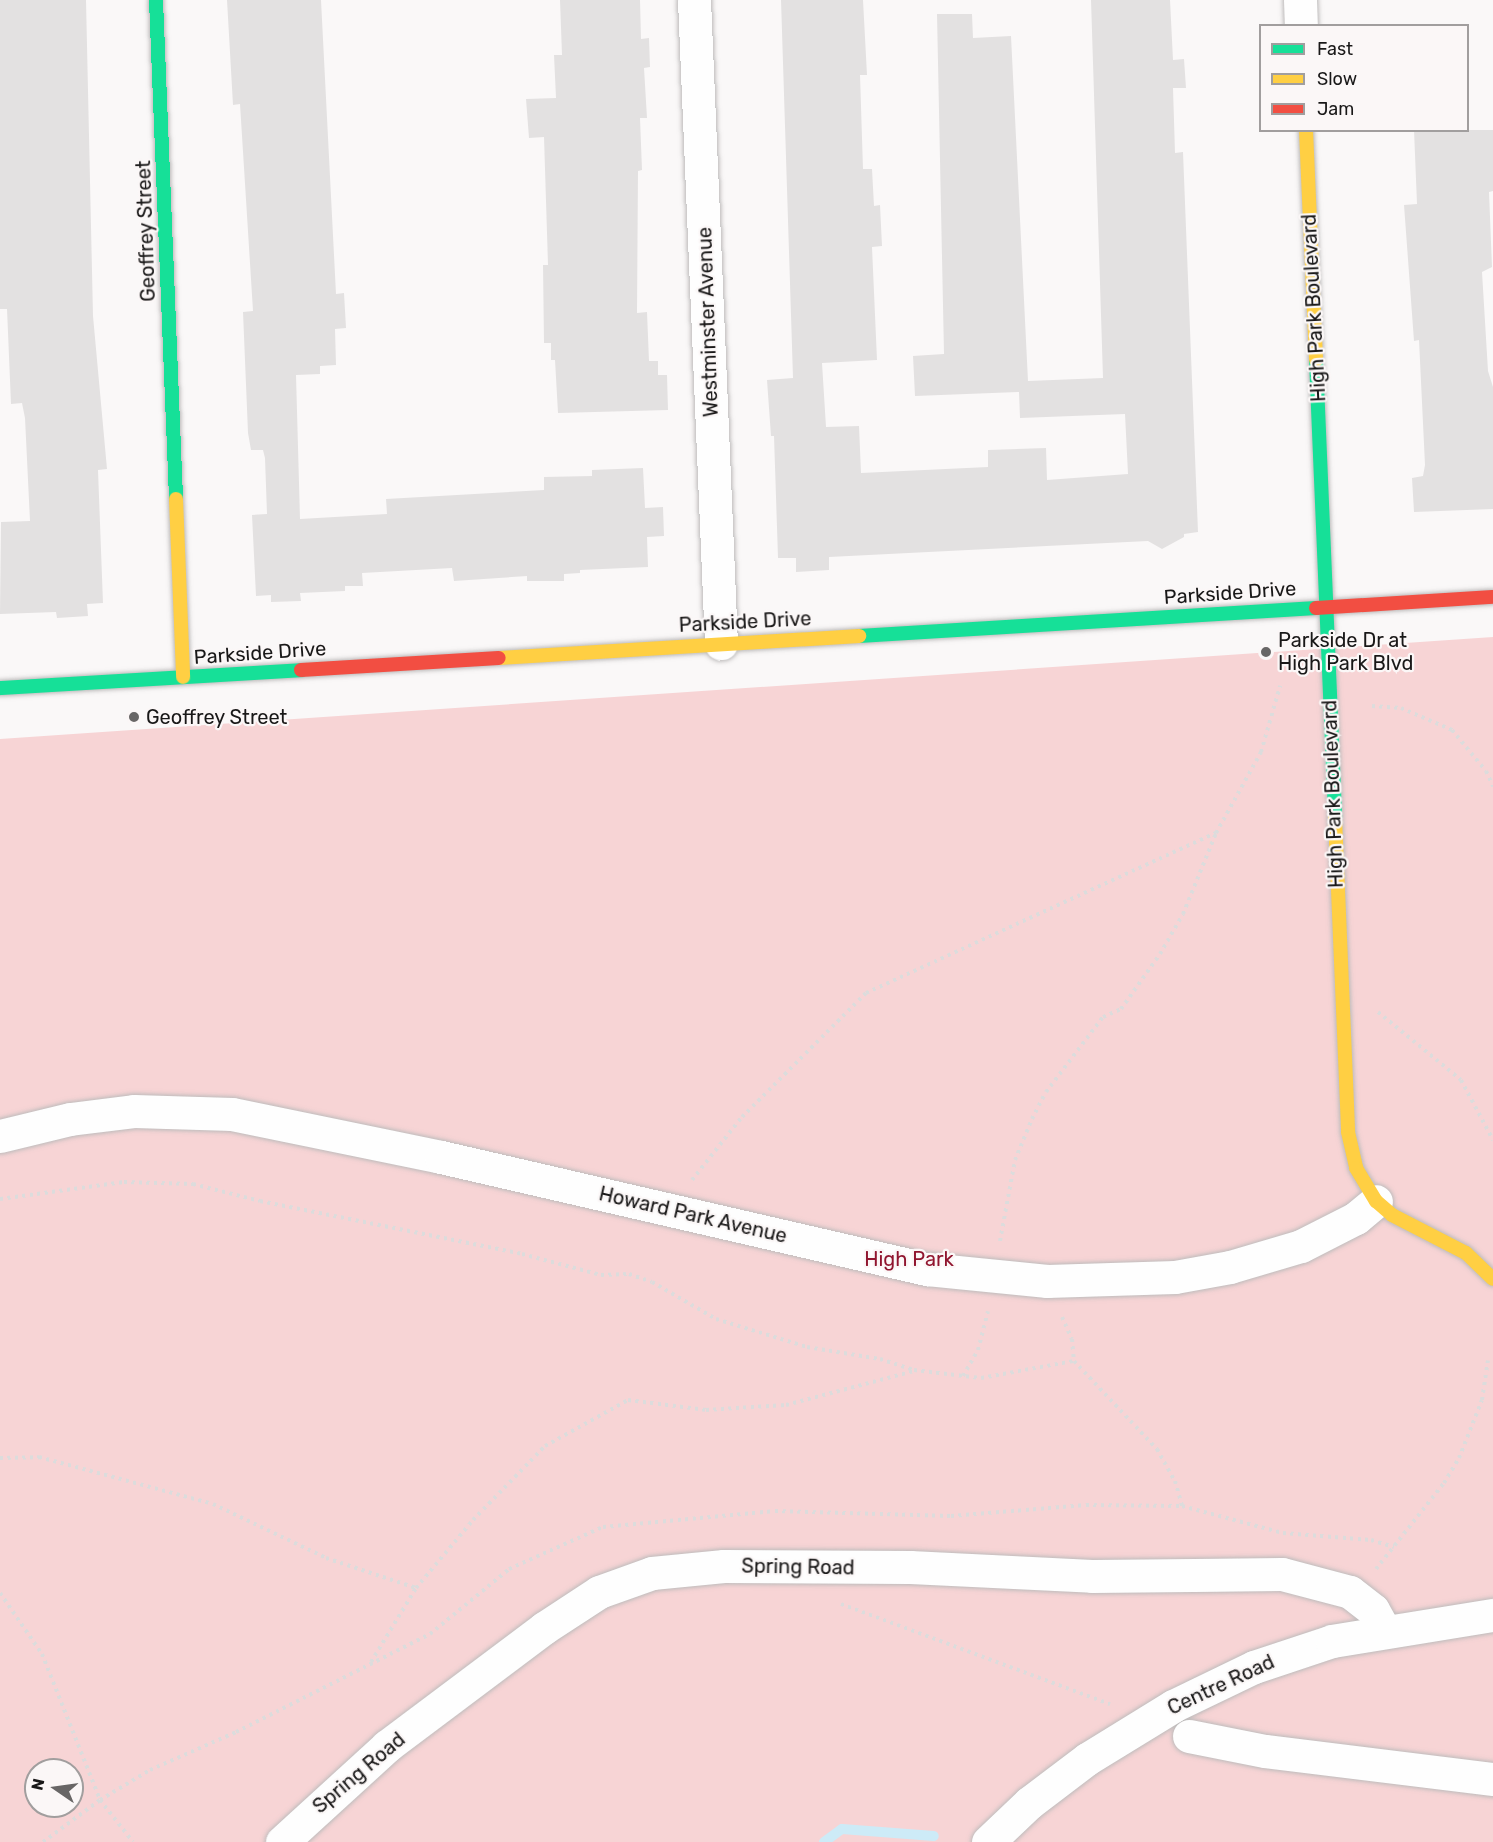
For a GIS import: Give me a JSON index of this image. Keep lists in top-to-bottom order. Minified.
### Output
{"streets":{"street":["Geoffrey Street","High Park Boulevard","Westminster Avenue","Parkside Drive","Howard Park Avenue","Spring Road","Centre Road"]},"crossings":[["Geoffrey Street","Parkside Drive"],["High Park Boulevard","Parkside Drive"],["High Park Boulevard","Howard Park Avenue"],["Westminster Avenue","Parkside Drive"],["Spring Road","Centre Road"]],"parks":["High Park"],"places":["Parkside Dr at High Park Blvd","Geoffrey Street"],"legend":["Fast","Slow","Jam"],"north":"left"}
